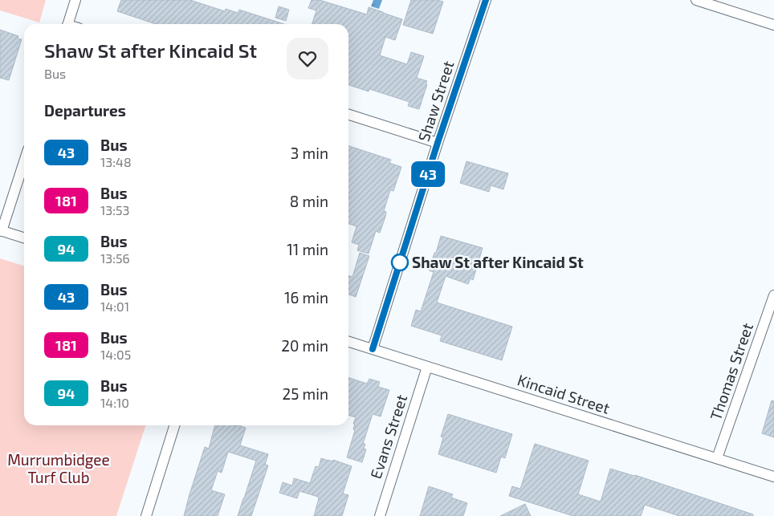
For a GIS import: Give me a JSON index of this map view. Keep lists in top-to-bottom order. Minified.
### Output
{"streets":{"street":["Shaw Street","Thomas Street","Kincaid Street","Evans Street"]},"crossings":[["Shaw Street","Kincaid Street"],["Thomas Street","Kincaid Street"],["Kincaid Street","Evans Street"]],"parks":["Murrumbidgee Turf Club"],"places":["Shaw St after Kincaid St"],"lines":["bus line 43"],"page":{"on_map":"43","heading":[["Shaw St after Kincaid St","Bus"],"Departures"],"list":[{"mark":"43","name":"Bus","note":"13:48","value":"3 min"},{"mark":"181","name":"Bus","note":"13:53","value":"8 min"},{"mark":"94","name":"Bus","note":"13:56","value":"11 min"},{"mark":"43","name":"Bus","note":"14:01","value":"16 min"},{"mark":"181","name":"Bus","note":"14:05","value":"20 min"},{"mark":"94","name":"Bus","note":"14:10","value":"25 min"}]}}
